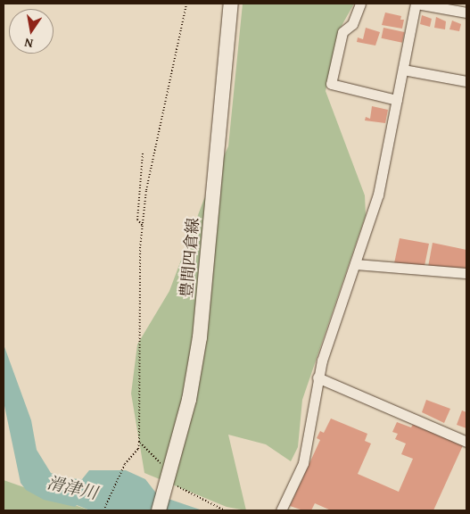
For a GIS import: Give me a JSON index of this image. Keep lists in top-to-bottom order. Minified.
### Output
{"streets":{"main road":["豊間四倉線"]},"water":["滑津川"],"north":"bottom"}
